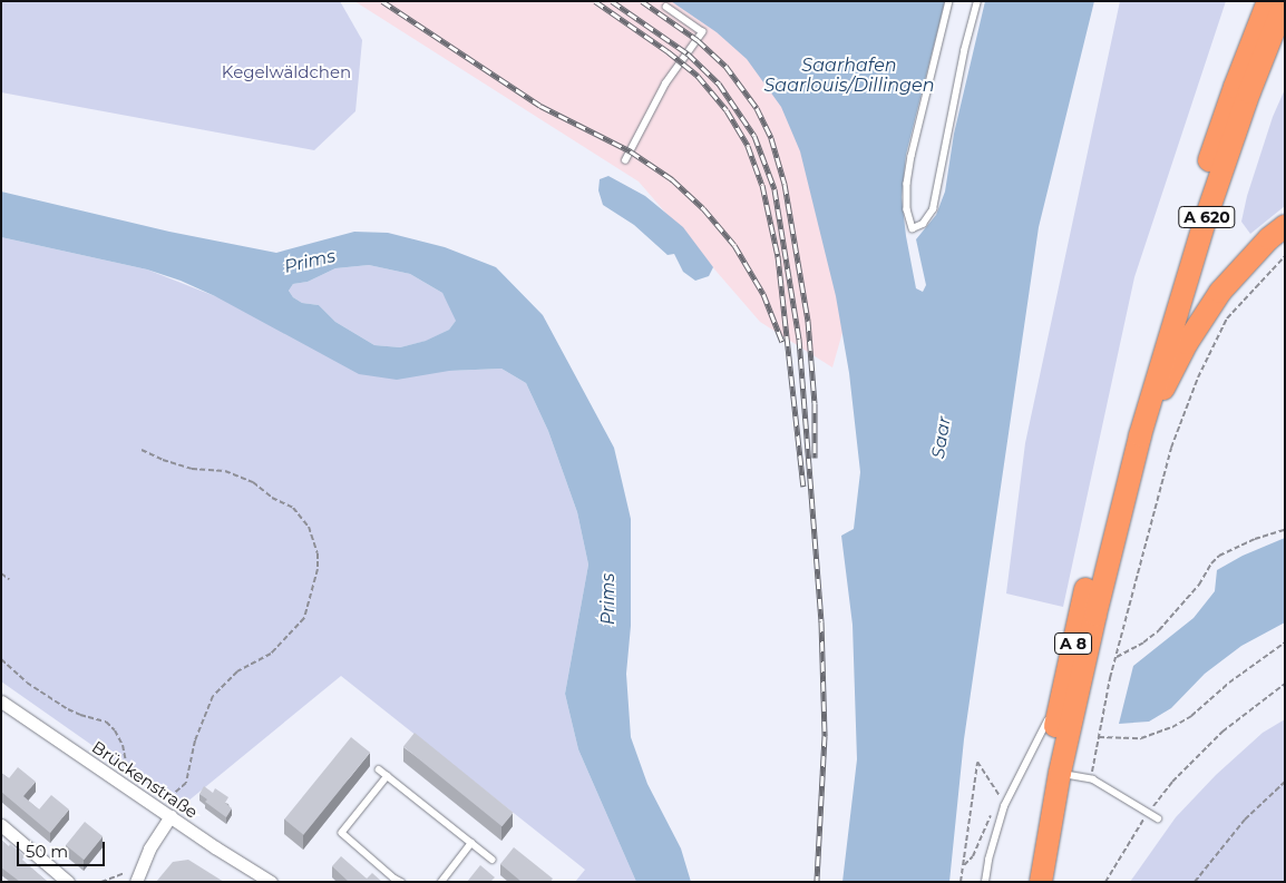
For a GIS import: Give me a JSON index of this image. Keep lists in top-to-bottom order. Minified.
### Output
{"streets":{"highway":["A 620","A 8"],"street":["Brückenstraße"]},"crossings":[["A 620","A 8"]],"water":["Saarhafen Saarlouis/Dillingen","Prims","Saar"],"parks":["Kegelwäldchen"],"scale_bar":"50 m"}
